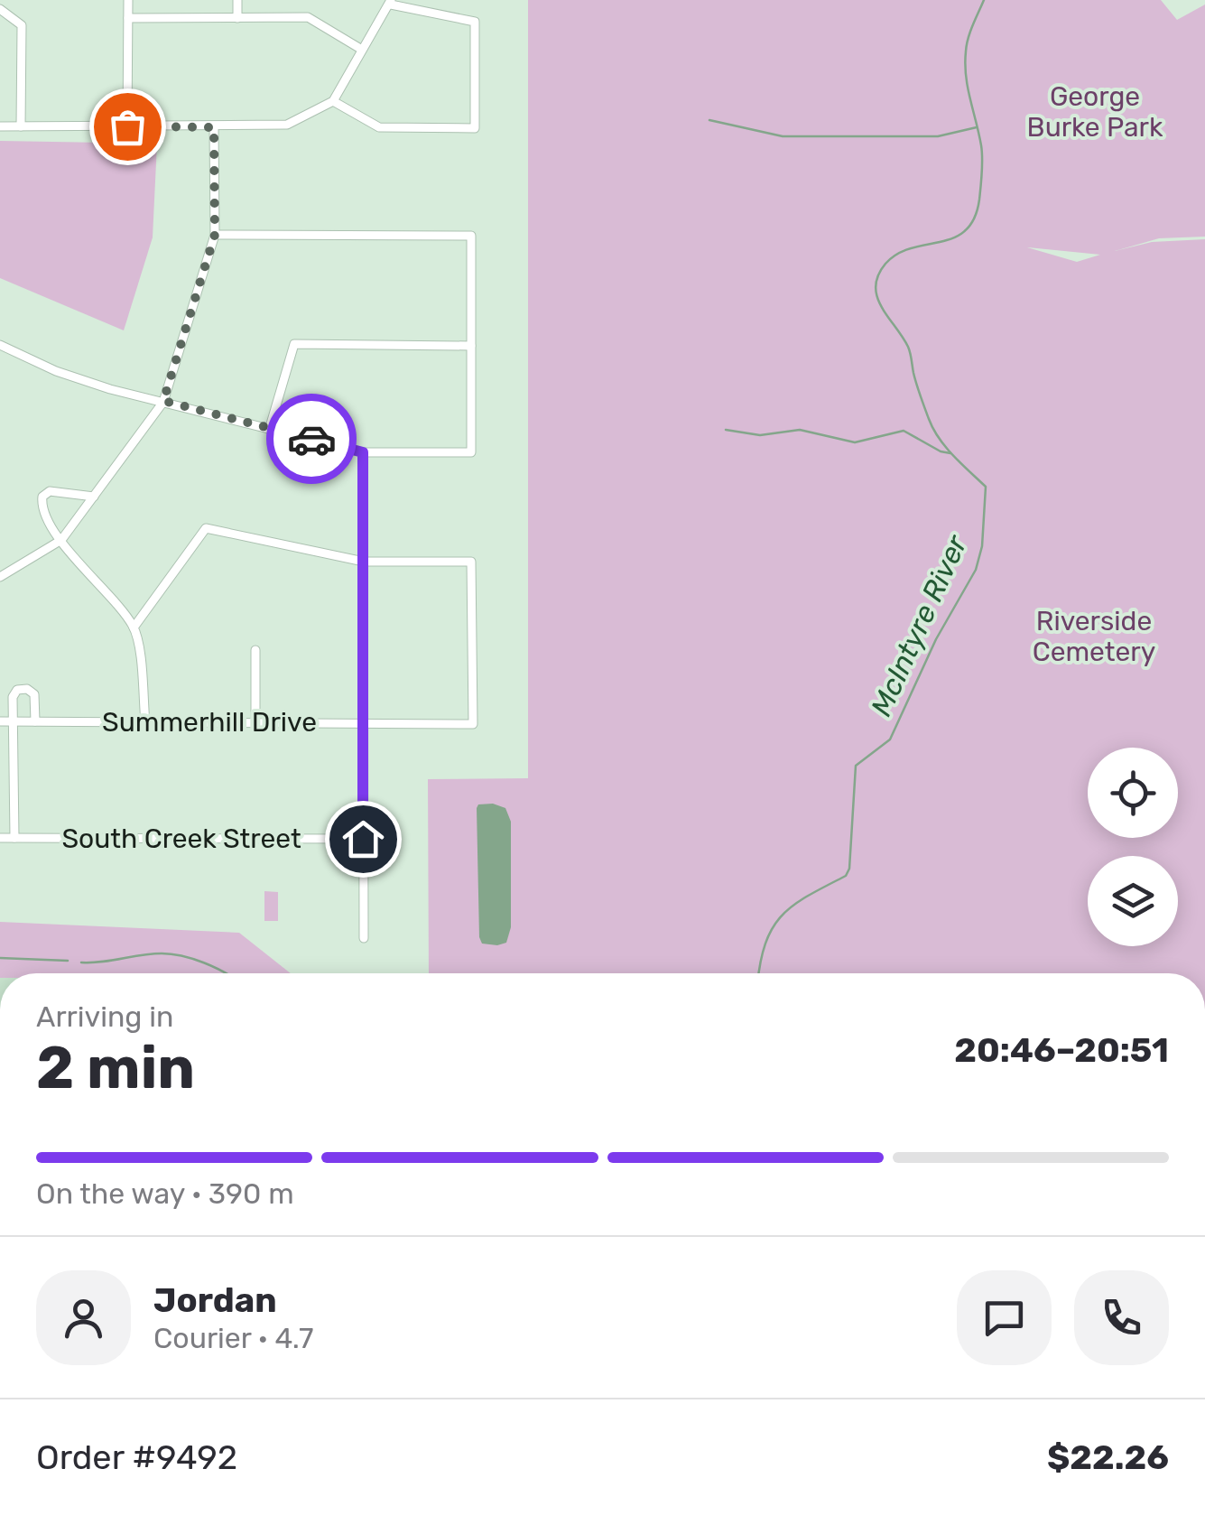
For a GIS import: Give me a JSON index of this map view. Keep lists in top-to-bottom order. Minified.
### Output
{"streets":{"street":["Summerhill Drive","South Creek Street"]},"water":["McIntyre River"],"parks":["George Burke Park","Riverside Cemetery"],"page":{"heading":["2 min","Arriving in","20:46–20:51"],"panel":["Jordan","Courier · 4.7","Order #9492","$22.26"],"bar":"On the way · 390 m"}}
